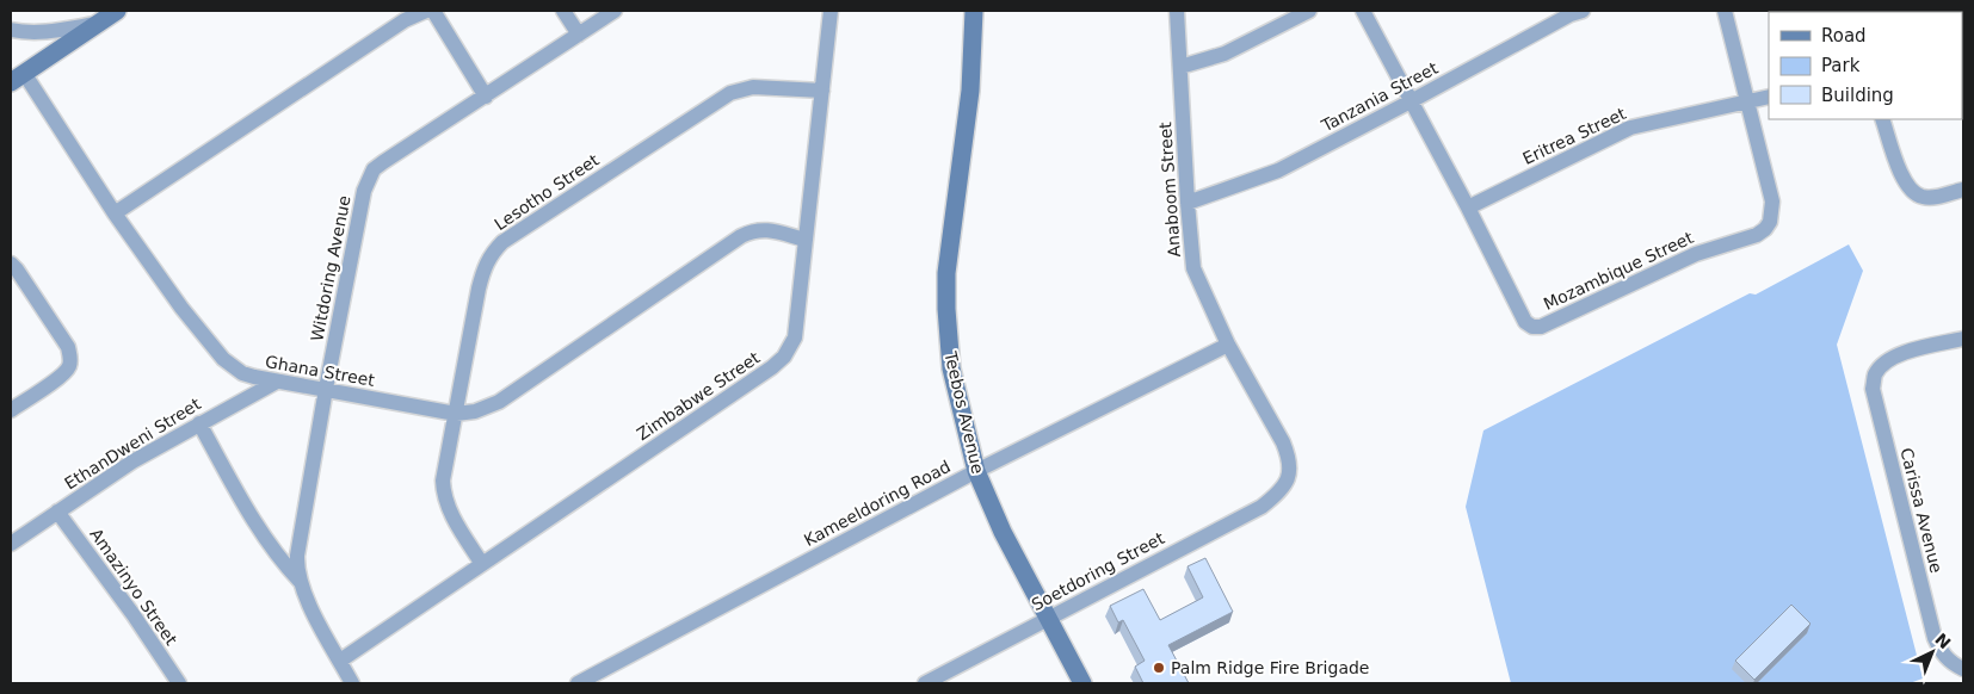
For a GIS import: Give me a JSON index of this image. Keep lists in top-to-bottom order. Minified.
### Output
{"streets":{"street":["Tanzania Street","Eritrea Street","Anaboom Street","Lesotho Street","Witdoring Avenue","Mozambique Street","Ghana Street","Zimbabwe Street","Teebos Avenue","EthanDweni Street","Kameeldoring Road","Carissa Avenue","Soetdoring Street","Amazinyo Street"]},"crossings":[["Tanzania Street","Anaboom Street"],["Tanzania Street","Mozambique Street"],["Eritrea Street","Mozambique Street"],["Anaboom Street","Kameeldoring Road"],["Anaboom Street","Soetdoring Street"],["Lesotho Street","Ghana Street"],["Lesotho Street","Zimbabwe Street"],["Witdoring Avenue","Ghana Street"],["Witdoring Avenue","Zimbabwe Street"],["Ghana Street","Zimbabwe Street"],["Ghana Street","EthanDweni Street"],["Teebos Avenue","Kameeldoring Road"],["Teebos Avenue","Soetdoring Street"],["EthanDweni Street","Amazinyo Street"]],"places":["Palm Ridge Fire Brigade"],"legend":["Road","Park","Building"],"north":"top right"}
